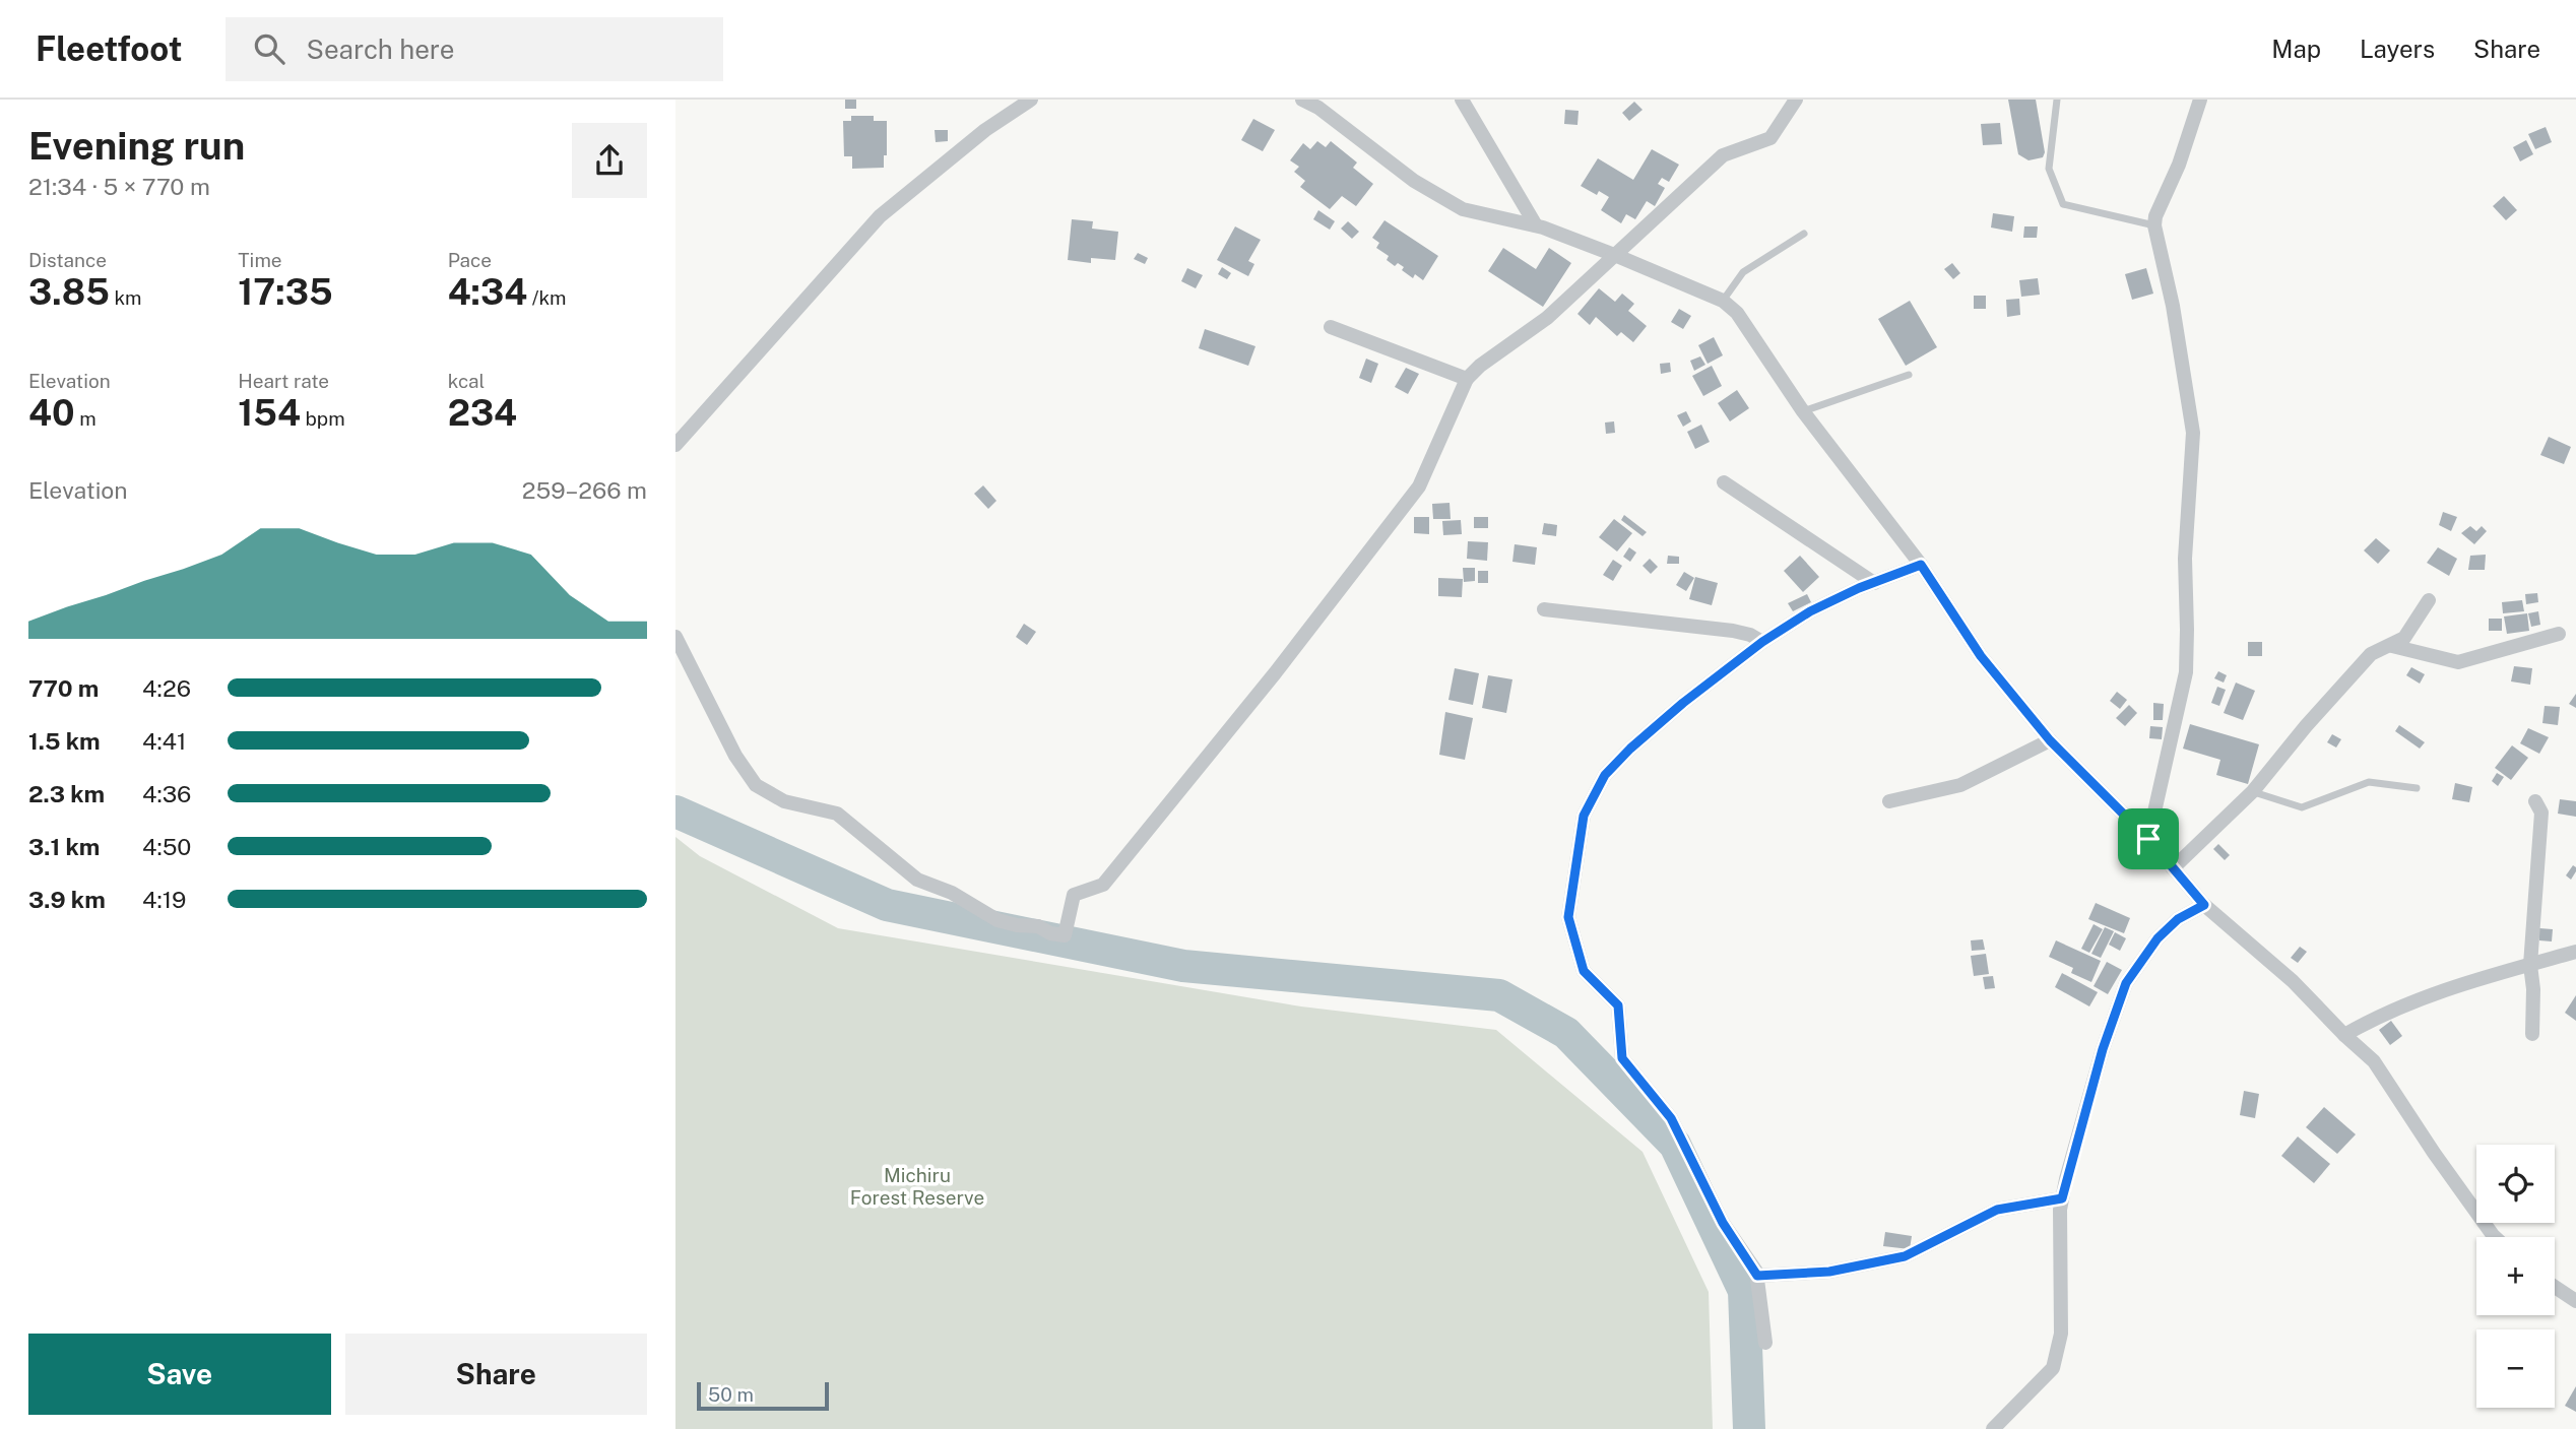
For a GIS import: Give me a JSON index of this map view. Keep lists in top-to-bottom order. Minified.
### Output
{"parks":["Michiru Forest Reserve"],"scale_bar":"50 m","page":{"header":"Fleetfoot","search":"Search here","nav":["Map","Layers","Share"],"heading":["Evening run","21:34 · 5 × 770 m"],"stats":[["Distance","3.85 km"],["Time","17:35"],["Pace","4:34 /km"],["Elevation","40 m"],["Heart rate","154 bpm"],["kcal","234"]],"chart":["Elevation","259–266 m"],"list":[{"name":"770 m","note":"4:26"},{"name":"1.5 km","note":"4:41"},{"name":"2.3 km","note":"4:36"},{"name":"3.1 km","note":"4:50"},{"name":"3.9 km","note":"4:19"}],"map_buttons":["+","−"],"buttons":["Save","Share"],"scale":"50 m"}}
